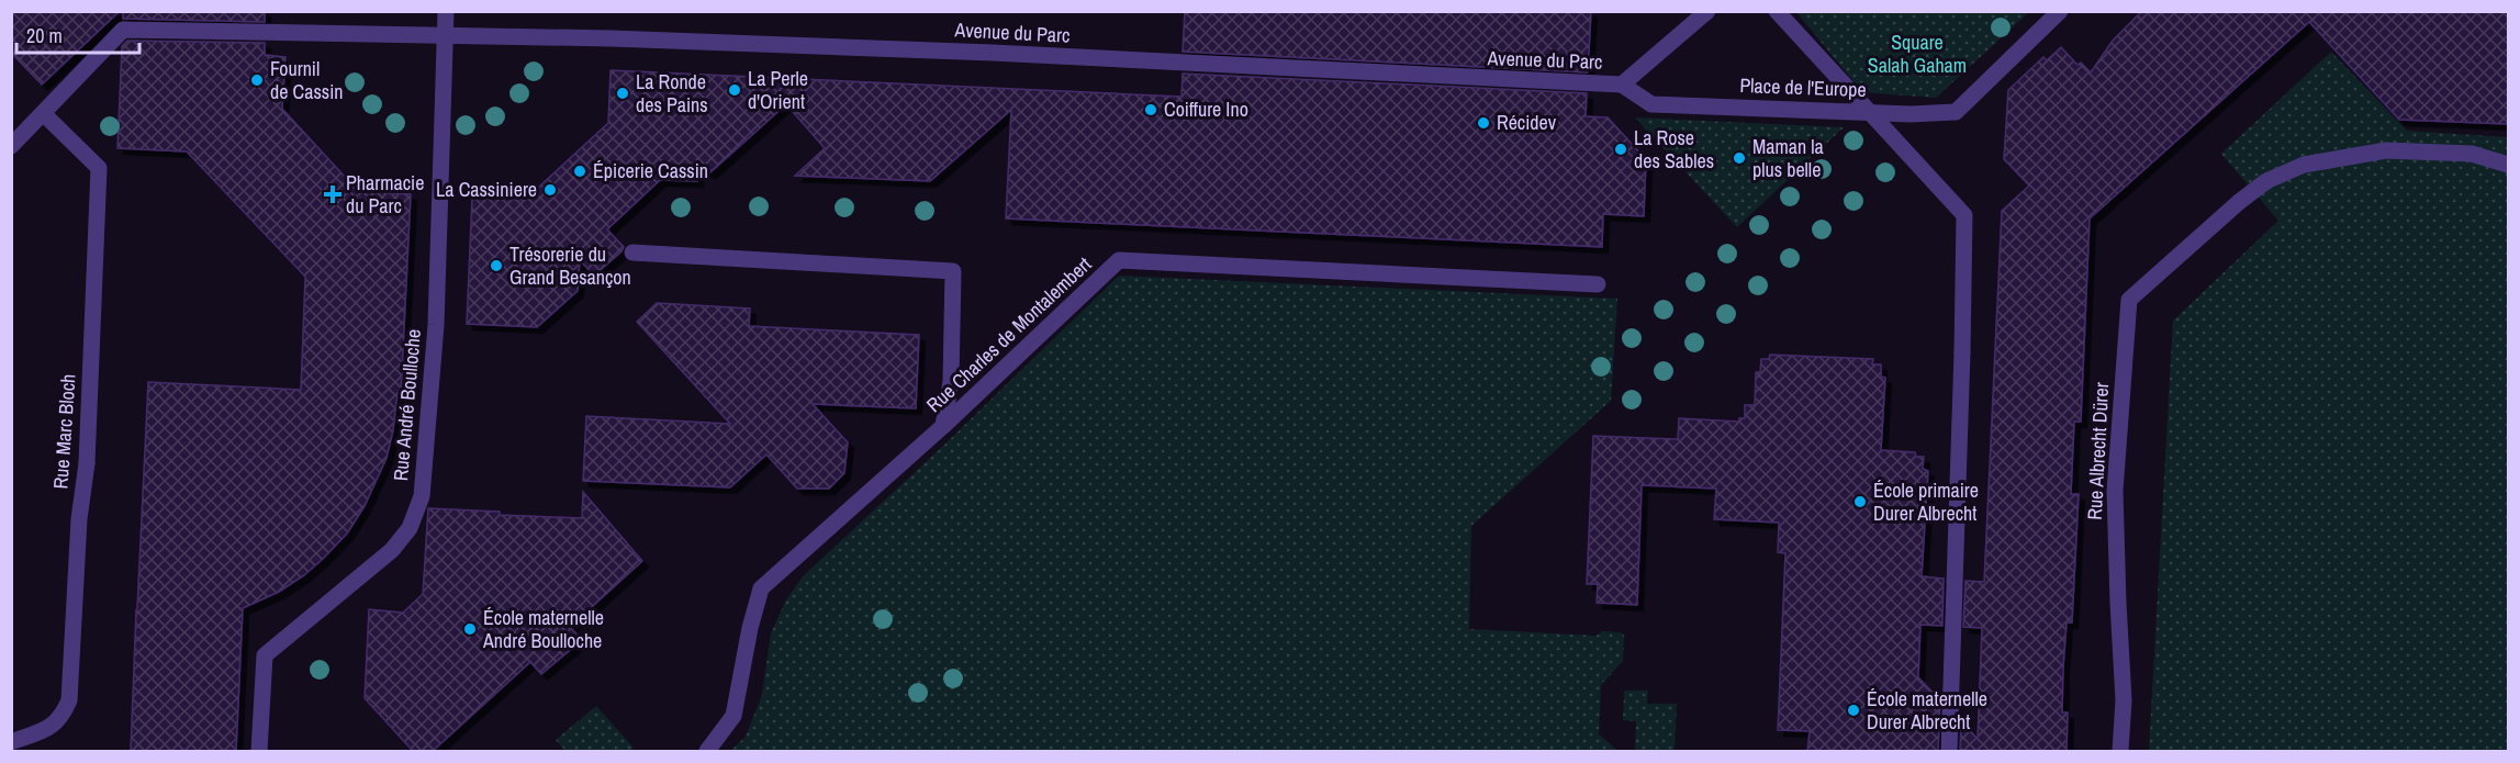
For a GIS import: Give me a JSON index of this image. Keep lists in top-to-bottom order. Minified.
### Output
{"streets":{"street":["Avenue du Parc","Place de l'Europe","Rue Charles de Montalembert","Rue André Boulloche","Rue Marc Bloch","Rue Albrecht Dürer"]},"crossings":[["Avenue du Parc","Place de l'Europe"],["Avenue du Parc","Rue André Boulloche"],["Avenue du Parc","Rue Marc Bloch"]],"parks":["Square Salah Gaham"],"places":{"other":["Fournil de Cassin","La Perle d'Orient","La Ronde des Pains","Coiffure Ino","Récidev","La Rose des Sables","Maman la plus belle","Épicerie Cassin","La Cassiniere","Trésorerie du Grand Besançon","École primaire Durer Albrecht","École maternelle André Boulloche","École maternelle Durer Albrecht"],"health":["Pharmacie du Parc"]},"scale_bar":"20 m"}
